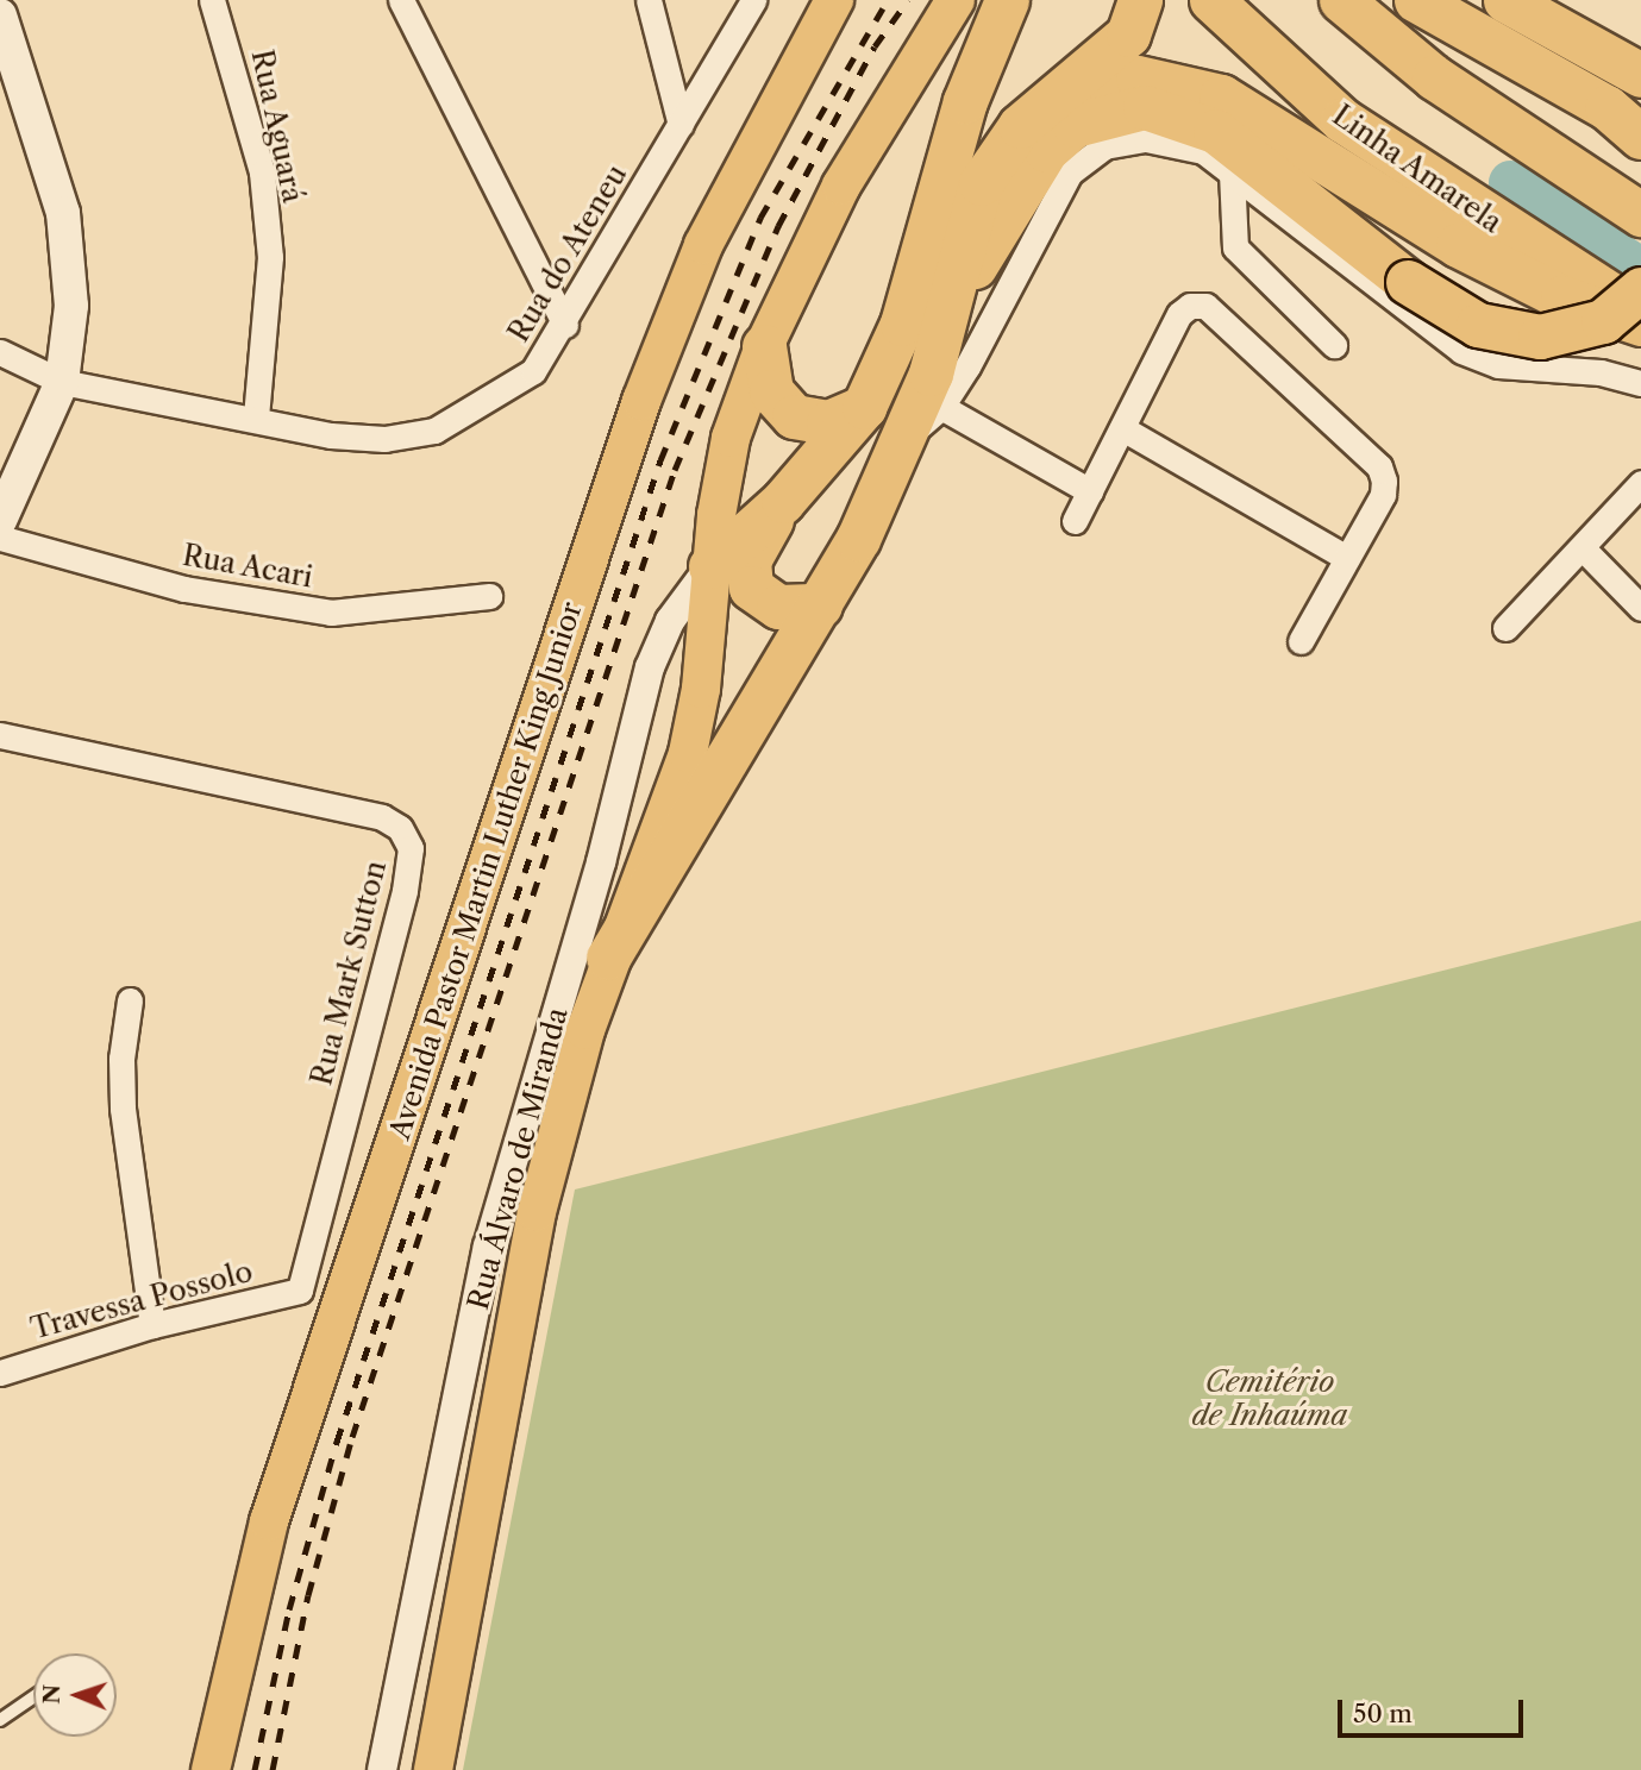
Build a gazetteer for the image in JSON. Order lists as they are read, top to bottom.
{
  "streets": {
    "highway": ["Linha Amarela"],
    "main road": ["Avenida Pastor Martin Luther King Junior"],
    "street": [
      "Rua Aguará",
      "Rua do Ateneu",
      "Rua Acari",
      "Rua Mark Sutton",
      "Rua Álvaro de Miranda",
      "Travessa Possolo"
    ]
  },
  "crossings": [
    ["Rua Aguará", "Rua do Ateneu"],
    ["Rua Mark Sutton", "Travessa Possolo"]
  ],
  "parks": ["Cemitério de Inhaúma"],
  "scale_bar": "50 m",
  "north": "left"
}
